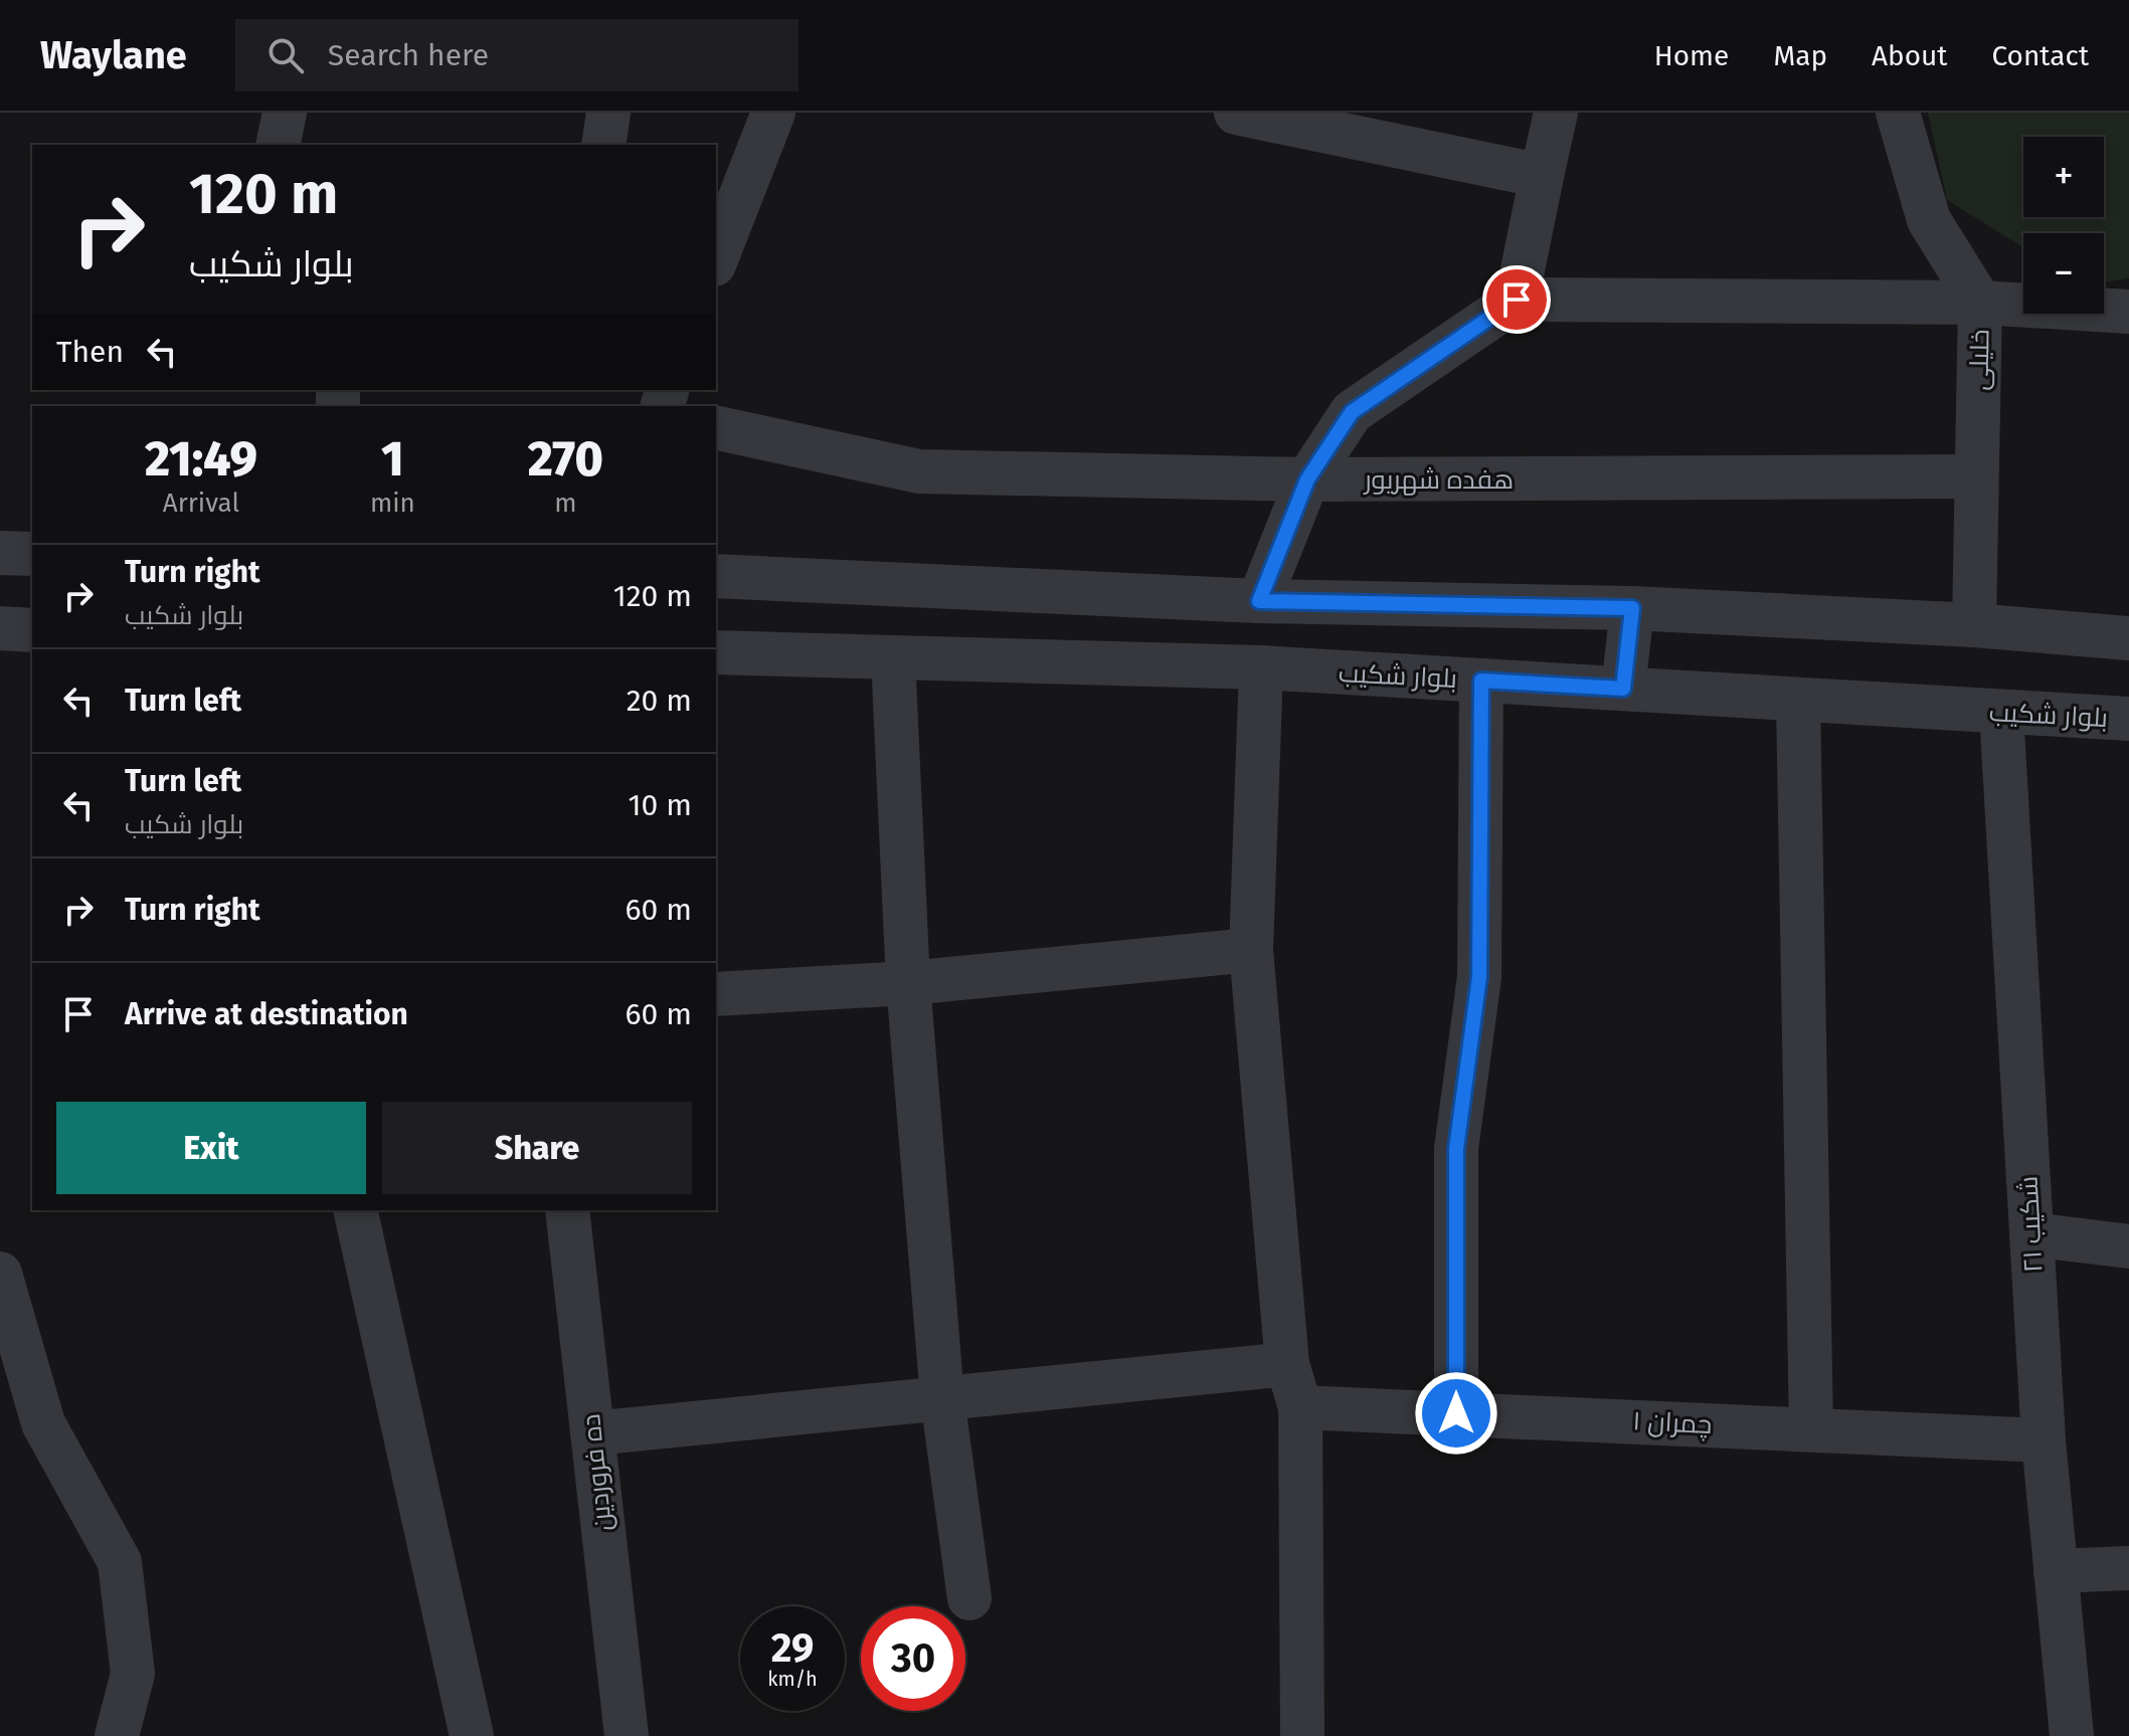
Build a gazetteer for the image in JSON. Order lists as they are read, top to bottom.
{
  "streets": {
    "street": [
      "خلیلی",
      "هفده شهریور",
      "بلوار شکیب",
      "شکیب ۲۱",
      "چمران ۱",
      "ده فروردین"
    ]
  },
  "crossings": [
    ["خلیلی", "هفده شهریور"],
    ["بلوار شکیب", "شکیب ۲۱"],
    ["شکیب ۲۱", "چمران ۱"]
  ],
  "page": {
    "header": "Waylane",
    "search": "Search here",
    "nav": [
      "Home",
      "Map",
      "About",
      "Contact"
    ],
    "map_buttons": ["+", "−"],
    "turn": ["120 m", "بلوار شکیب"],
    "then": "Then",
    "eta": [
      "21:49",
      "Arrival",
      "1",
      "min",
      "270",
      "m"
    ],
    "list": [
      {
        "name": "Turn right",
        "note": "بلوار شکیب",
        "value": "120 m"
      },
      {
        "name": "Turn left",
        "value": "20 m"
      },
      {
        "name": "Turn left",
        "note": "بلوار شکیب",
        "value": "10 m"
      },
      {
        "name": "Turn right",
        "value": "60 m"
      },
      {
        "name": "Arrive at destination",
        "value": "60 m"
      }
    ],
    "buttons": ["Exit", "Share"],
    "speed": "29 km/h",
    "limit": "30"
  }
}
